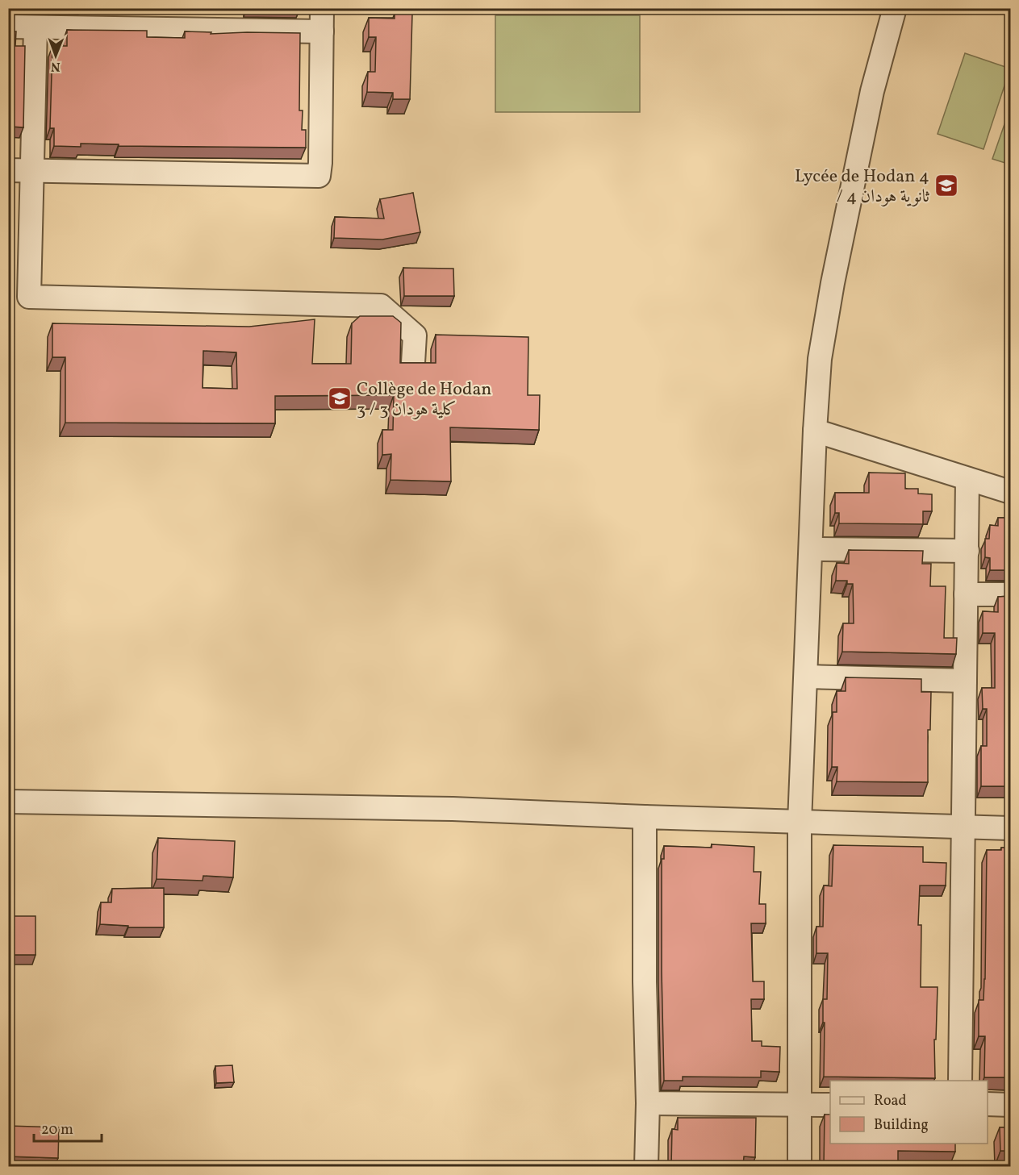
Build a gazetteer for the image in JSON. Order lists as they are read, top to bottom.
{
  "places": {
    "school or university": ["Lycée de Hodan 4 / ثانوية هودان 4", "Collège de Hodan 3 / كلية هودان 3"]
  },
  "legend": ["Road", "Building"],
  "scale_bar": "20 m",
  "north": "bottom"
}
